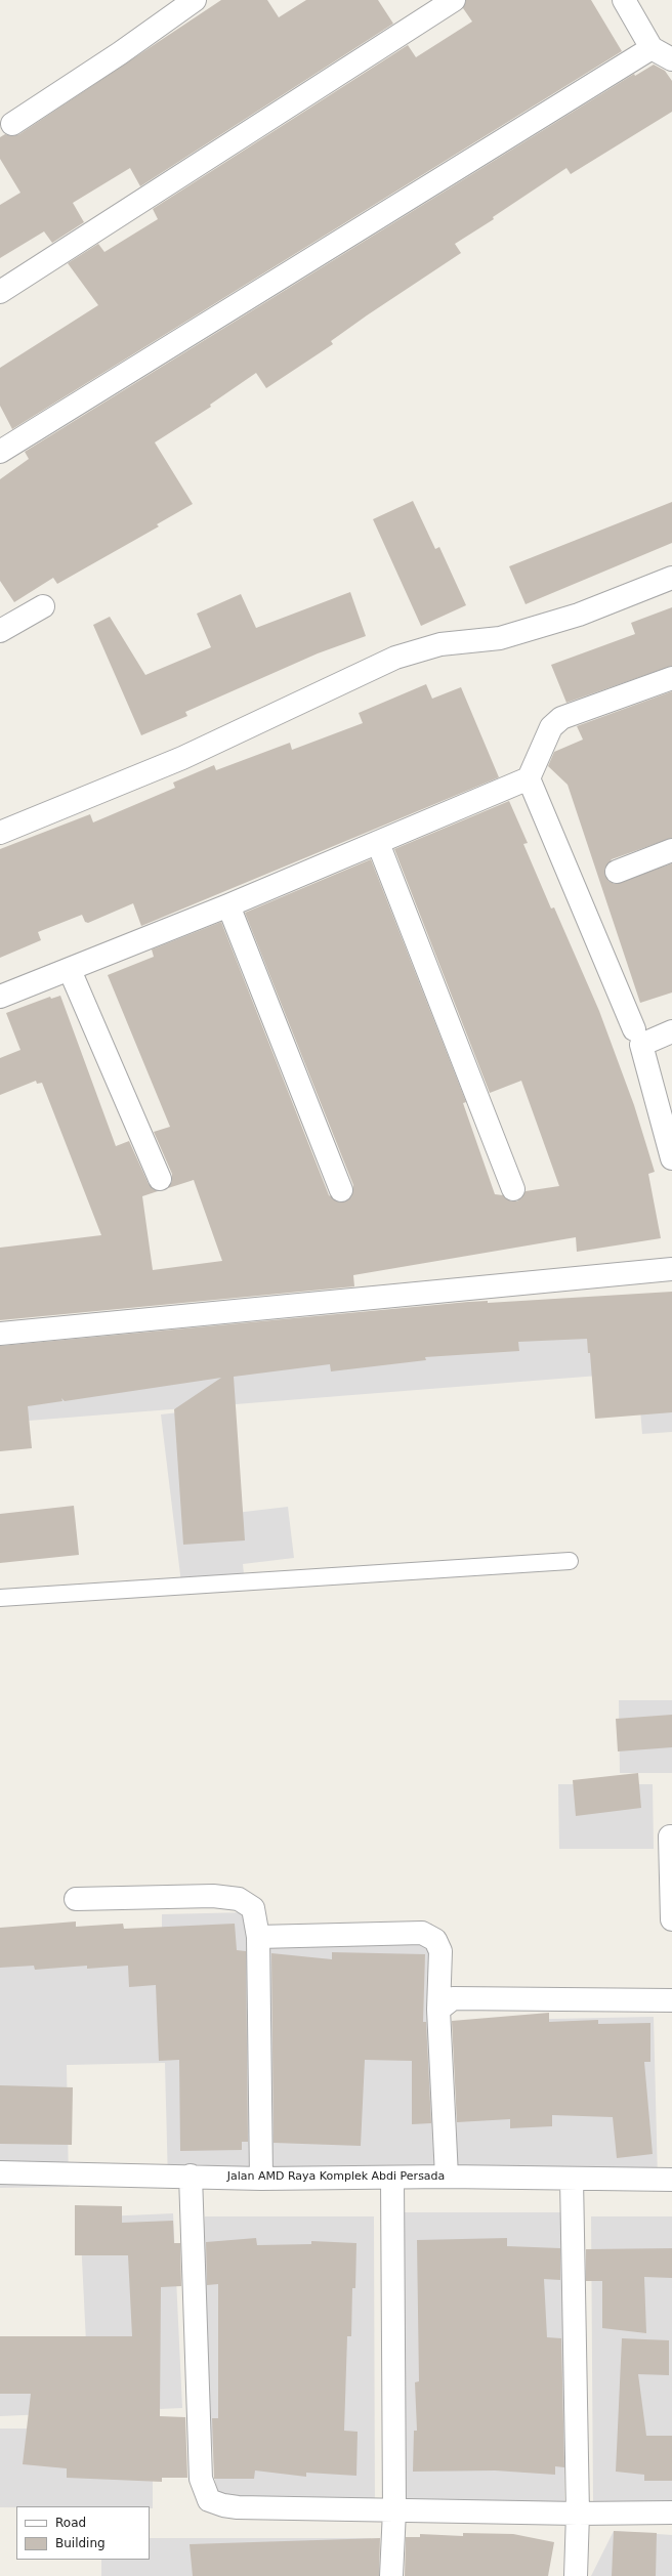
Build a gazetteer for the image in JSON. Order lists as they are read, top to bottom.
{
  "streets": {
    "street": ["Jalan AMD Raya Komplek Abdi Persada"]
  },
  "legend": ["Road", "Building"]
}
